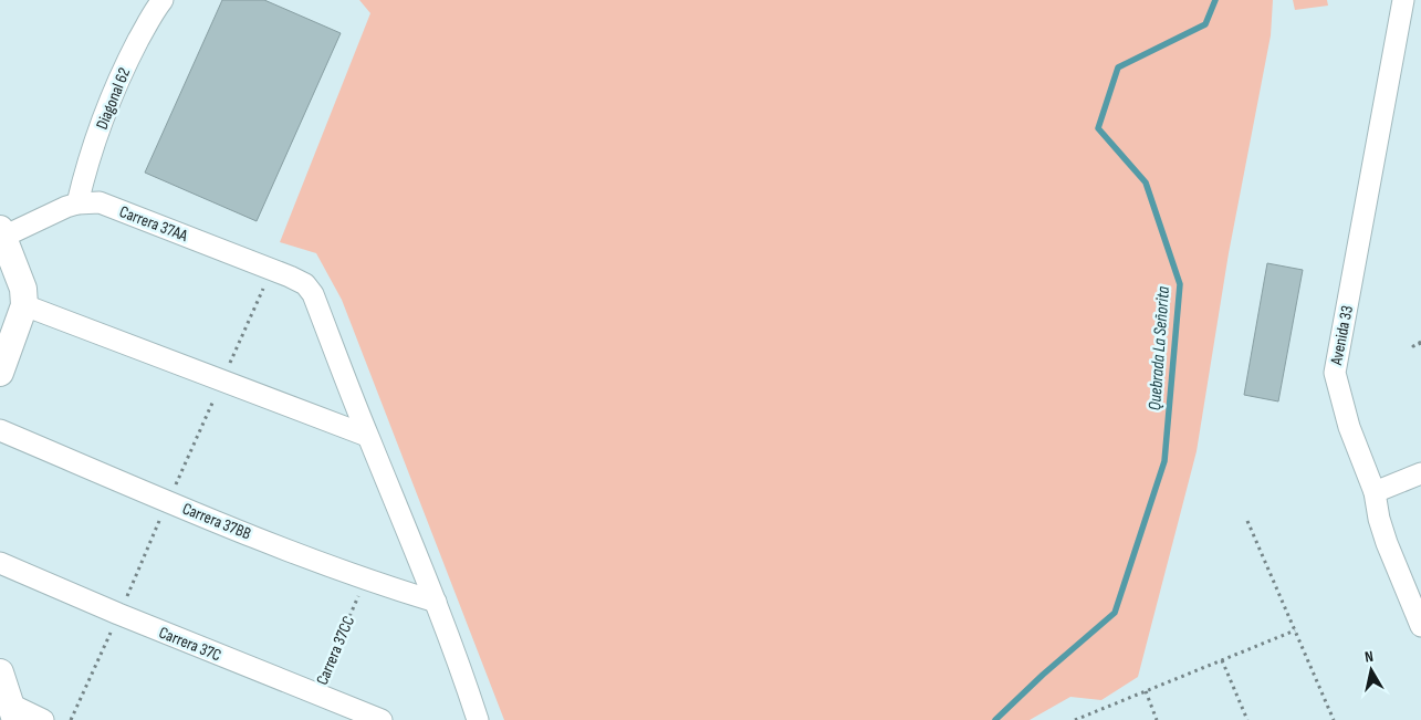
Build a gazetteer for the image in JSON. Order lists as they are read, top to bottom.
{
  "streets": {
    "street": [
      "Diagonal 62",
      "Carrera 37AA",
      "Avenida 33",
      "Carrera 37BB",
      "Carrera 37C"
    ],
    "path": ["Carrera 37CC"]
  },
  "crossings": [
    ["Diagonal 62", "Carrera 37AA"],
    ["Carrera 37BB", "Carrera 37CC"],
    ["Carrera 37C", "Carrera 37CC"]
  ],
  "water": ["Quebrada La Señorita"],
  "north": "top"
}
